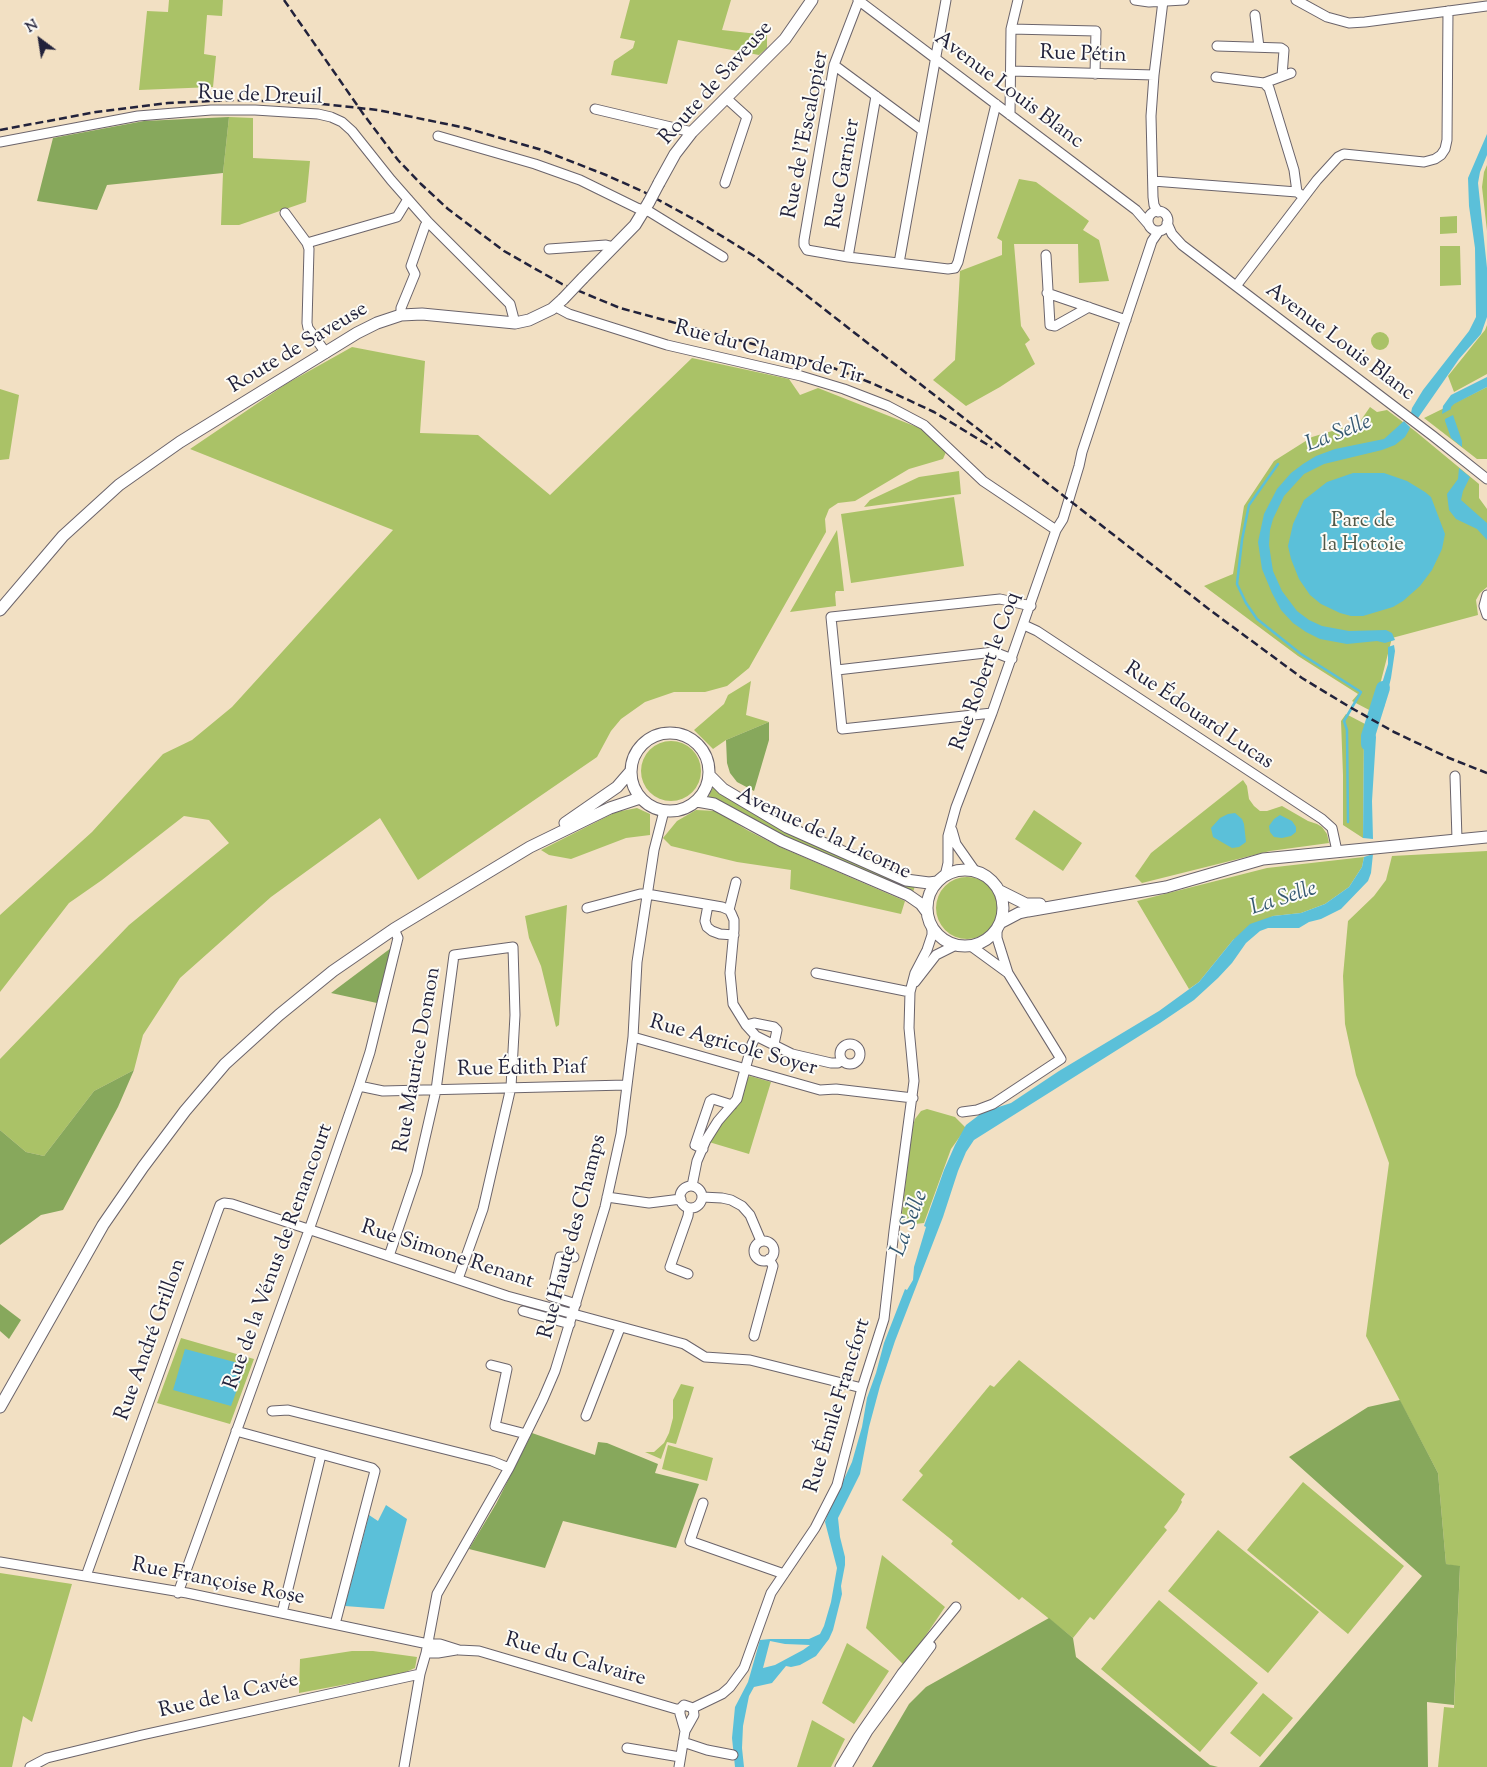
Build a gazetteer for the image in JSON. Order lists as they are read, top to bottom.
{
  "streets": {
    "main road": ["Route de Saveuse", "Avenue de la Licorne"],
    "street": [
      "Rue Pétin",
      "Avenue Louis Blanc",
      "Rue de Dreuil",
      "Rue de l'Escalopier",
      "Rue Garnier",
      "Rue du Champ de Tir",
      "Rue Robert le Coq",
      "Rue Édouard Lucas",
      "Rue Agricole Soyer",
      "Rue Maurice Domon",
      "Rue Édith Piaf",
      "Rue Haute des Champs",
      "Rue Simone Renant",
      "Rue de la Vénus de Renancourt",
      "Rue André Grillon",
      "Rue Émile Francfort",
      "Rue Françoise Rose",
      "Rue du Calvaire",
      "Rue de la Cavée"
    ]
  },
  "crossings": [
    ["Route de Saveuse", "Rue de Dreuil"],
    ["Route de Saveuse", "Rue du Champ de Tir"],
    ["Avenue Louis Blanc", "Rue de l'Escalopier"],
    ["Rue de l'Escalopier", "Rue Garnier"],
    ["Rue du Champ de Tir", "Rue Robert le Coq"],
    ["Rue Robert le Coq", "Rue Édouard Lucas"],
    ["Rue Robert le Coq", "Avenue de la Licorne"],
    ["Avenue de la Licorne", "Rue Haute des Champs"],
    ["Rue Agricole Soyer", "Rue Haute des Champs"],
    ["Rue Agricole Soyer", "Rue Émile Francfort"],
    ["Rue Maurice Domon", "Rue Édith Piaf"],
    ["Rue Maurice Domon", "Rue Simone Renant"],
    ["Rue Édith Piaf", "Rue Haute des Champs"],
    ["Rue Édith Piaf", "Rue de la Vénus de Renancourt"],
    ["Rue Haute des Champs", "Rue Simone Renant"],
    ["Rue Haute des Champs", "Rue Françoise Rose"],
    ["Rue Haute des Champs", "Rue du Calvaire"],
    ["Rue Haute des Champs", "Rue de la Cavée"],
    ["Rue Simone Renant", "Rue de la Vénus de Renancourt"],
    ["Rue Simone Renant", "Rue André Grillon"],
    ["Rue de la Vénus de Renancourt", "Rue André Grillon"],
    ["Rue de la Vénus de Renancourt", "Rue Françoise Rose"],
    ["Rue André Grillon", "Rue Françoise Rose"],
    ["Rue Émile Francfort", "Rue du Calvaire"],
    ["Rue Françoise Rose", "Rue du Calvaire"]
  ],
  "water": ["La Selle"],
  "parks": ["Parc de la Hotoie"],
  "north": "top left"
}
